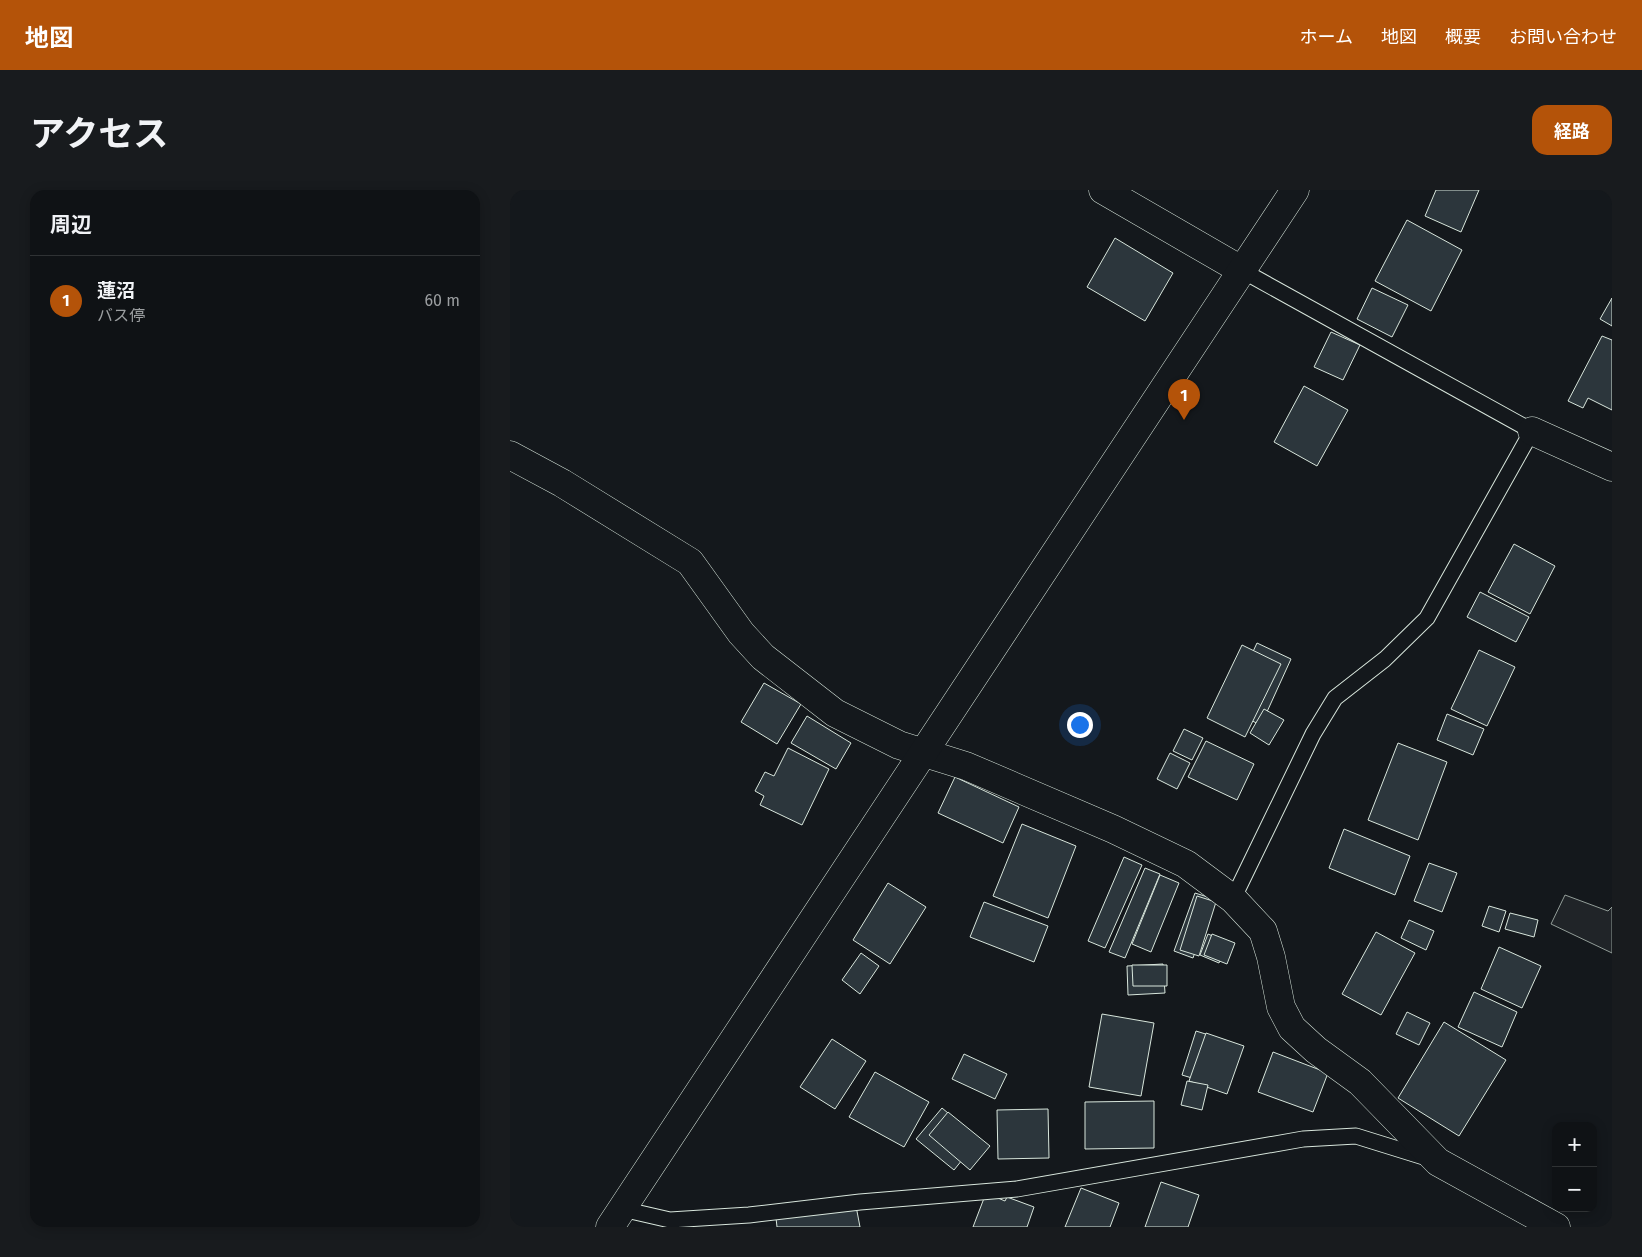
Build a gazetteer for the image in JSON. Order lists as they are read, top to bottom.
{
  "page": {
    "header": "地図",
    "nav": [
      "ホーム",
      "地図",
      "概要",
      "お問い合わせ"
    ],
    "title": "アクセス",
    "buttons": "経路",
    "heading": "周辺",
    "list": [
      {
        "mark": "1",
        "name": "蓮沼",
        "note": "バス停",
        "value": "60 m"
      }
    ],
    "pins": "1",
    "map_buttons": ["+", "−"]
  }
}
